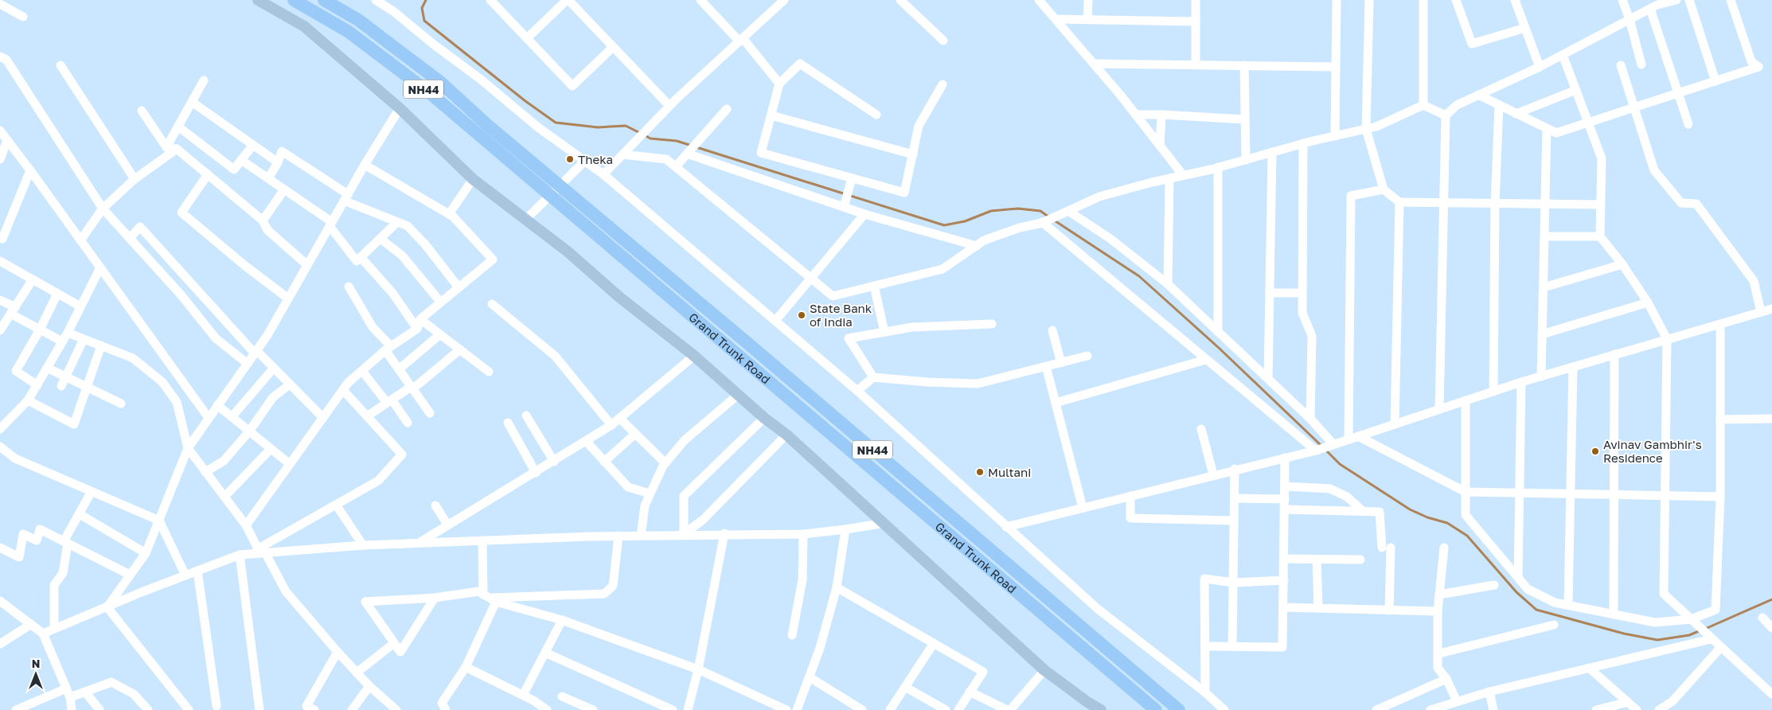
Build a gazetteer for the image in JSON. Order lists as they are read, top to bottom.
{
  "streets": {
    "highway": ["NH44", "Grand Trunk Road"]
  },
  "places": [
    "Theka",
    "State Bank of India",
    "Avinav Gambhir's Residence",
    "Multani"
  ],
  "north": "top"
}
